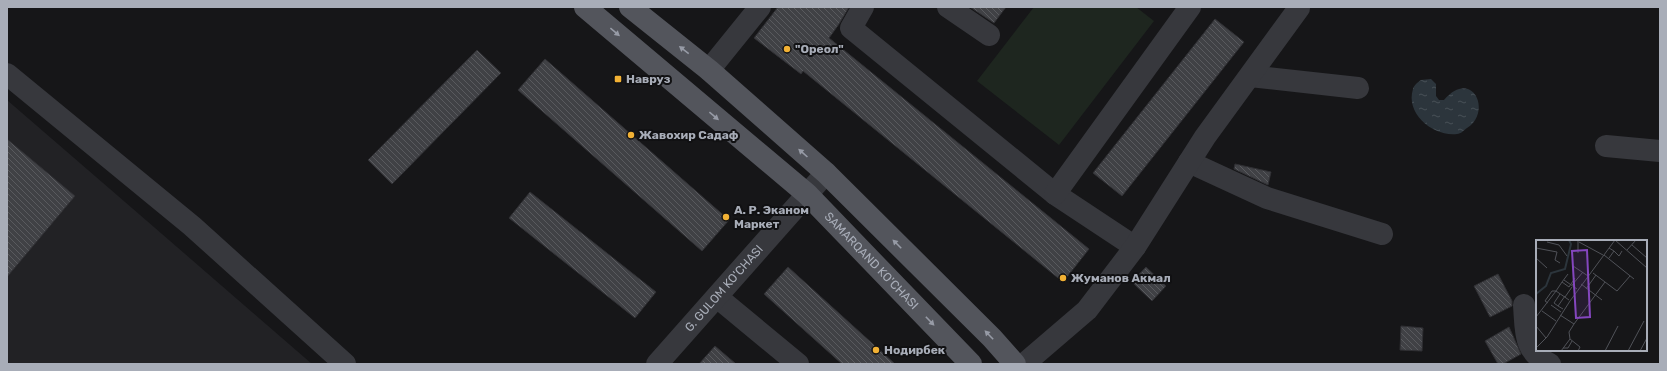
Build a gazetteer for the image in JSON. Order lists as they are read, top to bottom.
{
  "streets": {
    "main road": ["SAMARQAND KO'CHASI"],
    "street": ["G. GULOM KO'CHASI"]
  },
  "crossings": [
    ["SAMARQAND KO'CHASI", "G. GULOM KO'CHASI"]
  ],
  "places": {
    "other": [
      "\"Ореол\"",
      "Жавохир Садаф",
      "А. Р. Эканом Маркет",
      "Жуманов Акмал",
      "Нодирбек"
    ],
    "transit": ["Навруз"]
  }
}
